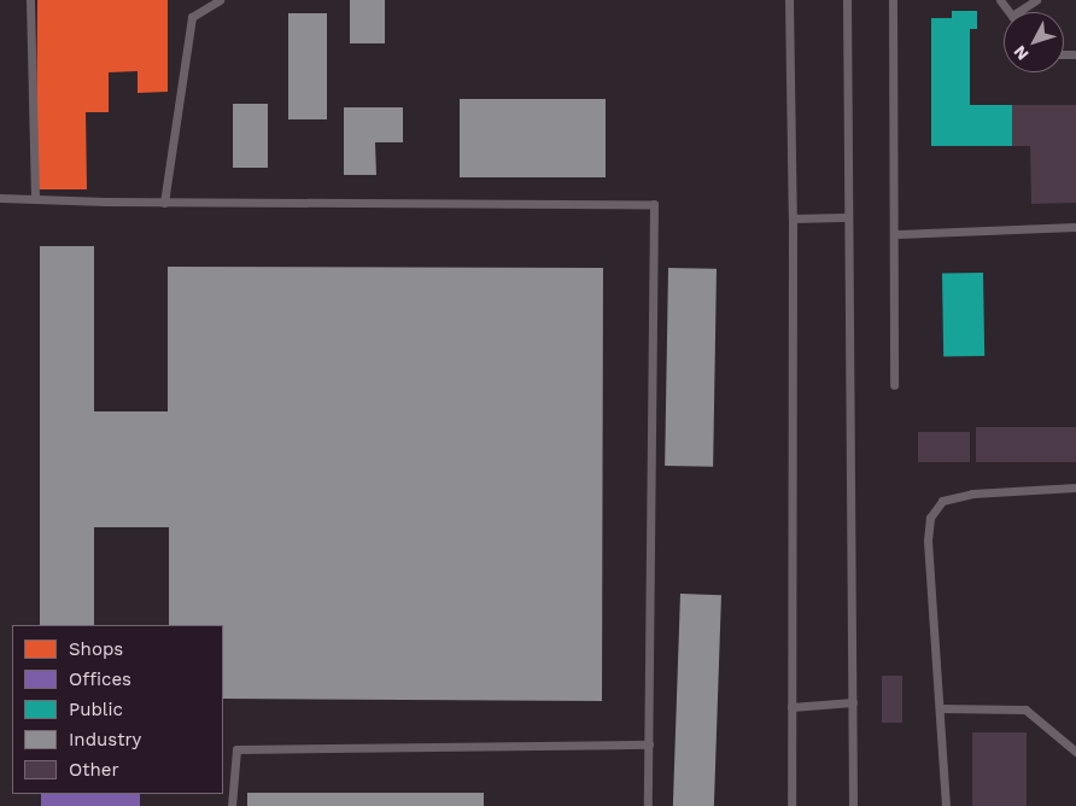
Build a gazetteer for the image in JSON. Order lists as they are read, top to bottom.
{
  "legend": [
    "Shops",
    "Offices",
    "Public",
    "Industry",
    "Other"
  ],
  "north": "bottom left"
}
